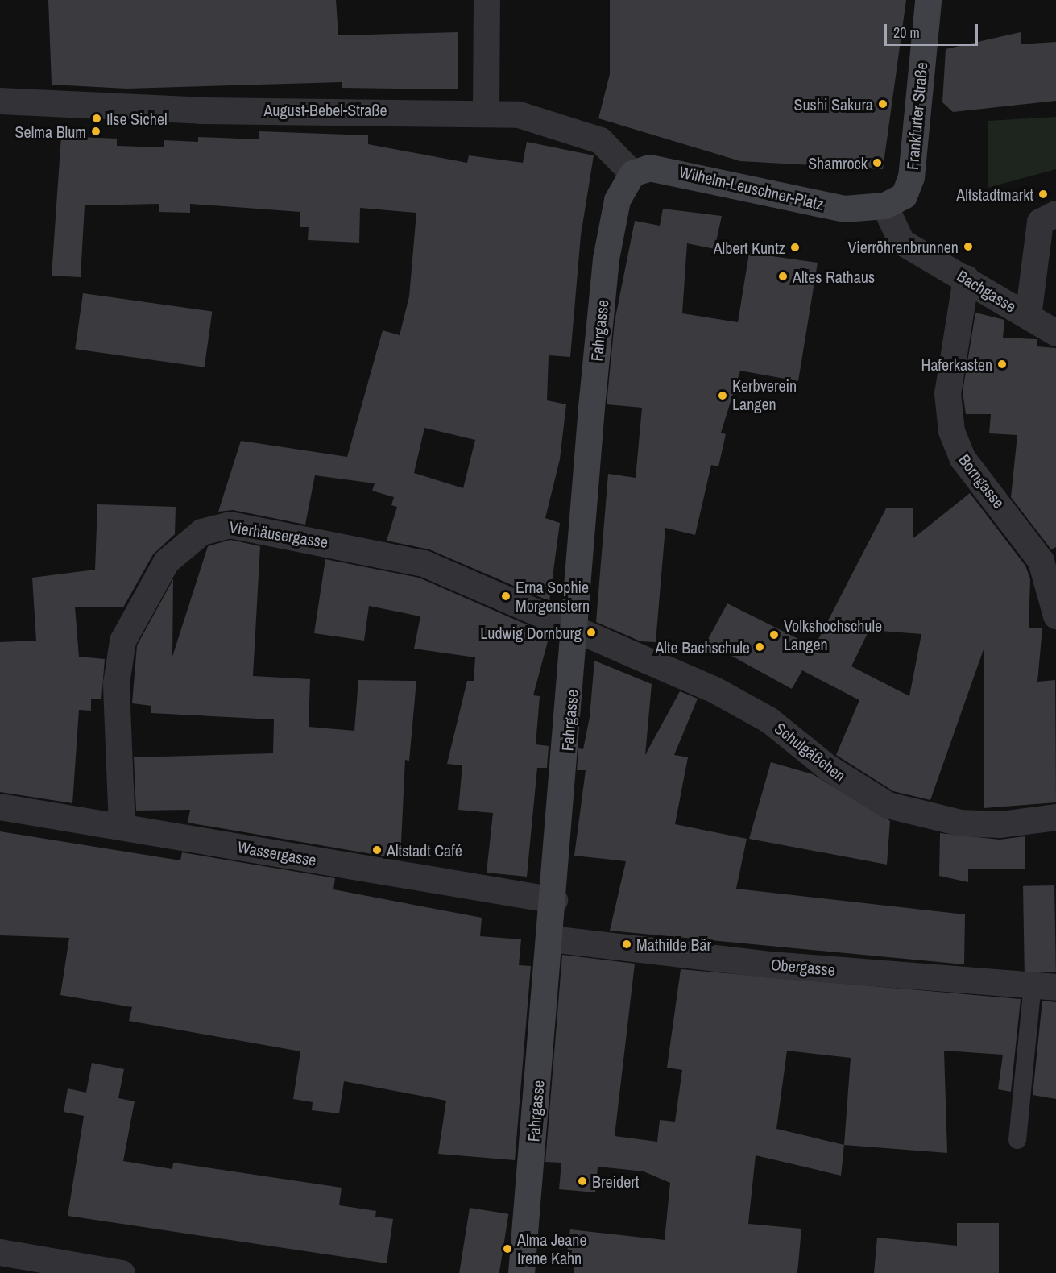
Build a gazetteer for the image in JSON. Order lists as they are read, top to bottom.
{
  "streets": {
    "main road": ["Frankfurter Straße", "Wilhelm-Leuschner-Platz", "Fahrgasse"],
    "street": [
      "August-Bebel-Straße",
      "Bachgasse",
      "Borngasse",
      "Vierhäusergasse",
      "Schulgäßchen",
      "Wassergasse",
      "Obergasse"
    ]
  },
  "crossings": [
    ["August-Bebel-Straße", "Wilhelm-Leuschner-Platz"],
    ["August-Bebel-Straße", "Fahrgasse"],
    ["Frankfurter Straße", "Wilhelm-Leuschner-Platz"],
    ["Frankfurter Straße", "Bachgasse"],
    ["Wilhelm-Leuschner-Platz", "Bachgasse"],
    ["Wilhelm-Leuschner-Platz", "Fahrgasse"],
    ["Bachgasse", "Borngasse"],
    ["Fahrgasse", "Vierhäusergasse"],
    ["Fahrgasse", "Schulgäßchen"],
    ["Fahrgasse", "Wassergasse"],
    ["Fahrgasse", "Obergasse"],
    ["Vierhäusergasse", "Schulgäßchen"],
    ["Vierhäusergasse", "Wassergasse"]
  ],
  "places": [
    "Sushi Sakura",
    "Ilse Sichel",
    "Selma Blum",
    "Shamrock",
    "Altstadtmarkt",
    "Vierröhrenbrunnen",
    "Albert Kuntz",
    "Altes Rathaus",
    "Haferkasten",
    "Kerbverein Langen",
    "Erna Sophie Morgenstern",
    "Ludwig Dornburg",
    "Volkshochschule Langen",
    "Alte Bachschule",
    "Altstadt Café",
    "Mathilde Bär",
    "Breidert",
    "Alma Jeane Irene Kahn"
  ],
  "scale_bar": "20 m"
}
